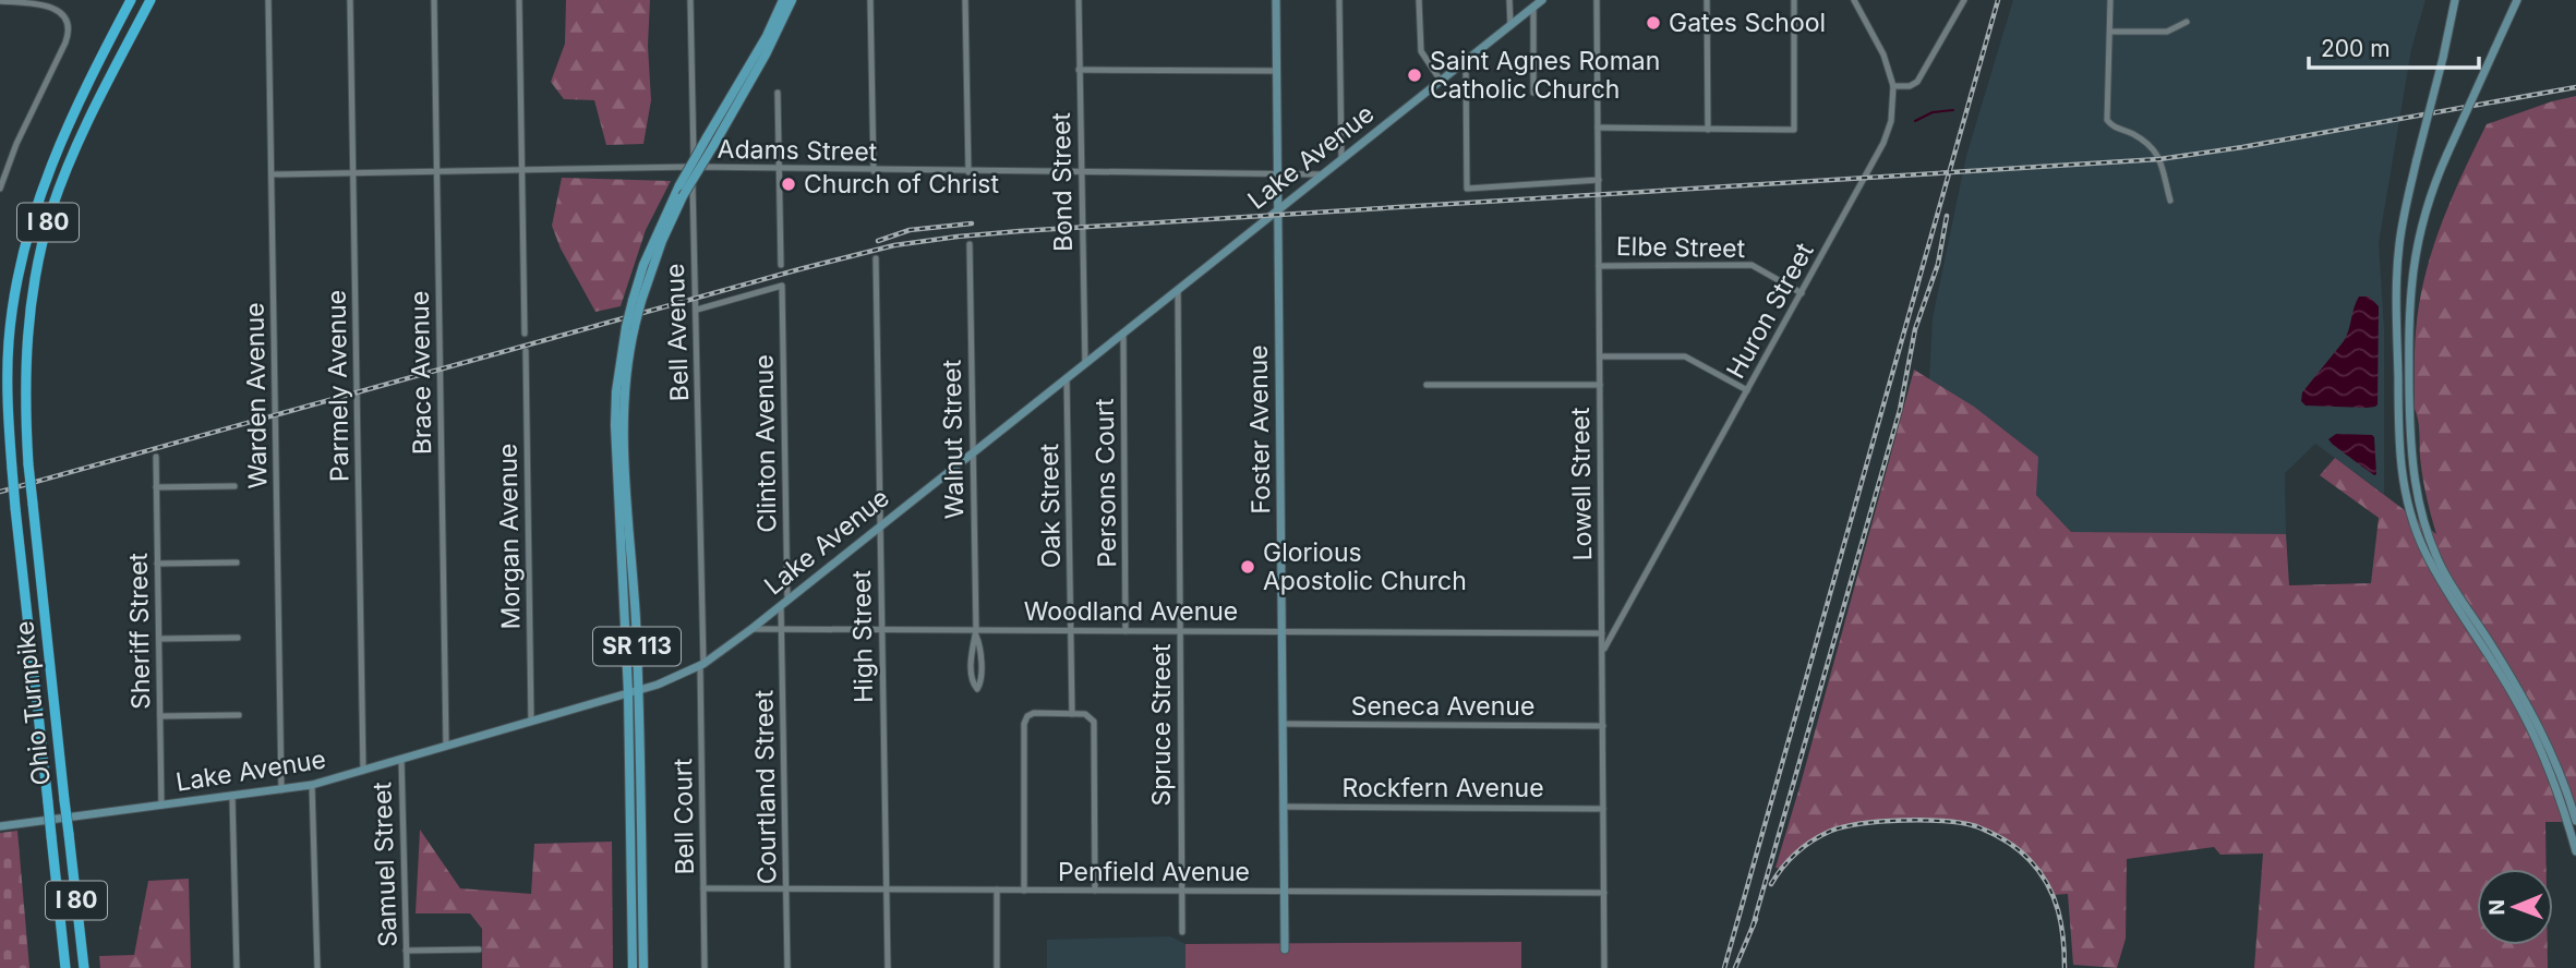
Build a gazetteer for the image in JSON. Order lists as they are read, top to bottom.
{
  "streets": {
    "highway": ["I 80", "Ohio Turnpike"],
    "main road": ["SR 113"],
    "street": [
      "Adams Street",
      "Lake Avenue",
      "Bond Street",
      "Elbe Street",
      "Huron Street",
      "Bell Avenue",
      "Brace Avenue",
      "Parmely Avenue",
      "Warden Avenue",
      "Foster Avenue",
      "Walnut Street",
      "Clinton Avenue",
      "Persons Court",
      "Lowell Street",
      "Oak Street",
      "Morgan Avenue",
      "Woodland Avenue",
      "Sheriff Street",
      "High Street",
      "Seneca Avenue",
      "Spruce Street",
      "Courtland Street",
      "Rockfern Avenue",
      "Bell Court",
      "Samuel Street",
      "Penfield Avenue"
    ]
  },
  "crossings": [
    ["Adams Street", "Lake Avenue"],
    ["Adams Street", "Bond Street"],
    ["Adams Street", "Bell Avenue"],
    ["Adams Street", "Brace Avenue"],
    ["Adams Street", "Parmely Avenue"],
    ["Adams Street", "Warden Avenue"],
    ["Adams Street", "Foster Avenue"],
    ["Lake Avenue", "Bond Street"],
    ["Lake Avenue", "Bell Avenue"],
    ["Lake Avenue", "Brace Avenue"],
    ["Lake Avenue", "Parmely Avenue"],
    ["Lake Avenue", "Warden Avenue"],
    ["Lake Avenue", "Foster Avenue"],
    ["Lake Avenue", "Walnut Street"],
    ["Lake Avenue", "Clinton Avenue"],
    ["Lake Avenue", "Persons Court"],
    ["Lake Avenue", "Oak Street"],
    ["Lake Avenue", "Morgan Avenue"],
    ["Lake Avenue", "Woodland Avenue"],
    ["Lake Avenue", "Sheriff Street"],
    ["Lake Avenue", "High Street"],
    ["Lake Avenue", "SR 113"],
    ["Lake Avenue", "Spruce Street"],
    ["Lake Avenue", "Courtland Street"],
    ["Lake Avenue", "Bell Court"],
    ["Lake Avenue", "Samuel Street"],
    ["Elbe Street", "Huron Street"],
    ["Elbe Street", "Lowell Street"],
    ["Huron Street", "Lowell Street"],
    ["Bell Avenue", "Clinton Avenue"],
    ["Bell Avenue", "Bell Court"],
    ["Foster Avenue", "Woodland Avenue"],
    ["Foster Avenue", "Seneca Avenue"],
    ["Foster Avenue", "Rockfern Avenue"],
    ["Foster Avenue", "Penfield Avenue"],
    ["Walnut Street", "Woodland Avenue"],
    ["Clinton Avenue", "Courtland Street"],
    ["Persons Court", "Woodland Avenue"],
    ["Lowell Street", "Woodland Avenue"],
    ["Lowell Street", "Seneca Avenue"],
    ["Lowell Street", "Rockfern Avenue"],
    ["Lowell Street", "Penfield Avenue"],
    ["Oak Street", "Woodland Avenue"],
    ["Woodland Avenue", "High Street"],
    ["Woodland Avenue", "Spruce Street"],
    ["Woodland Avenue", "Courtland Street"],
    ["High Street", "Penfield Avenue"],
    ["Spruce Street", "Penfield Avenue"],
    ["Courtland Street", "Penfield Avenue"],
    ["Bell Court", "Penfield Avenue"]
  ],
  "places": [
    "Gates School",
    "Saint Agnes Roman Catholic Church",
    "Church of Christ",
    "Glorious Apostolic Church"
  ],
  "scale_bar": "200 m",
  "north": "left"
}
